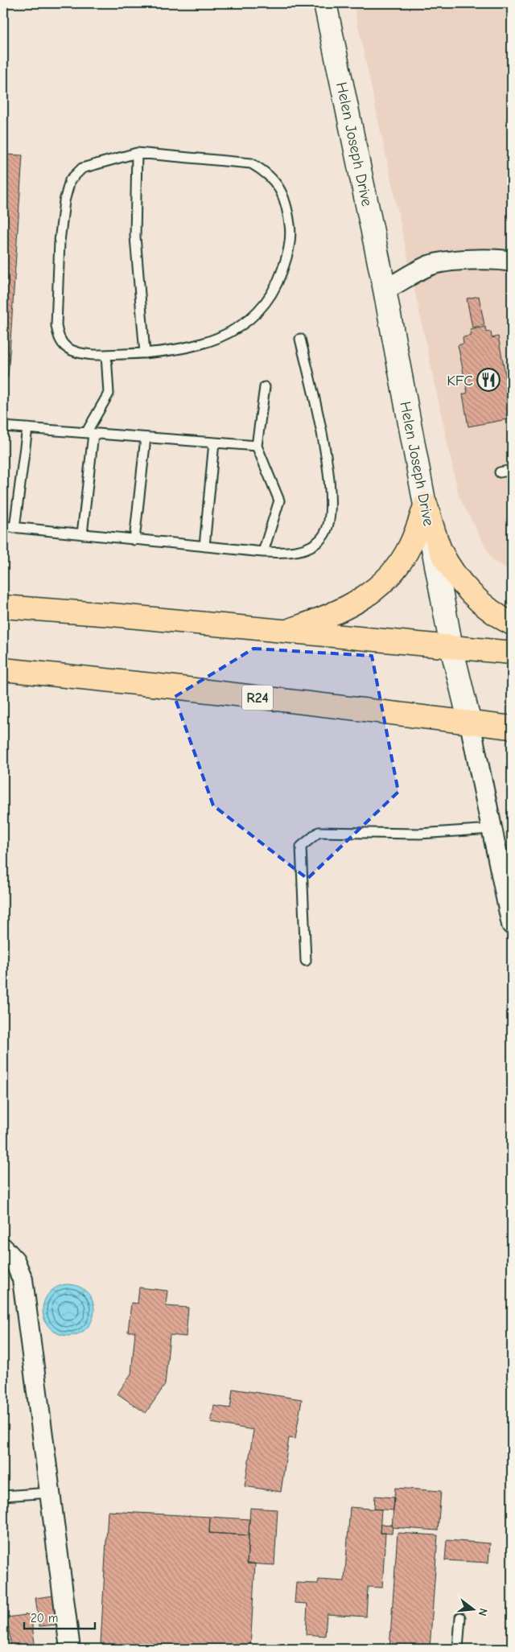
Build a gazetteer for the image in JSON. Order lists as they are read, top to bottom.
{
  "streets": {
    "main road": ["R24"],
    "street": ["Helen Joseph Drive"]
  },
  "crossings": [
    ["Helen Joseph Drive", "R24"]
  ],
  "places": {
    "restaurant": ["KFC"]
  },
  "scale_bar": "20 m",
  "north": "right"
}
